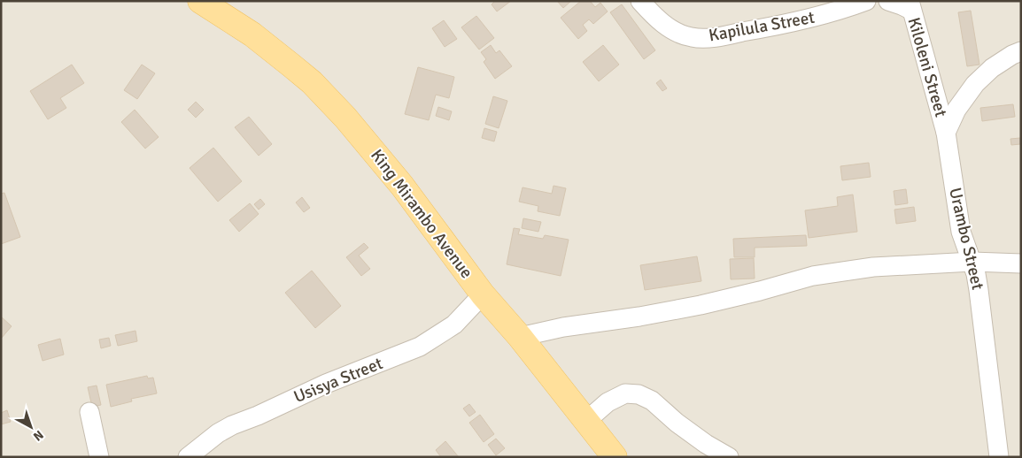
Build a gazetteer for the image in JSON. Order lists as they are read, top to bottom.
{
  "streets": {
    "main road": ["King Mirambo Avenue"],
    "street": [
      "Kapilula Street",
      "Kiloleni Street",
      "Urambo Street",
      "Usisya Street"
    ]
  },
  "crossings": [
    ["Kiloleni Street", "Urambo Street"],
    ["King Mirambo Avenue", "Usisya Street"]
  ],
  "north": "bottom right"
}
